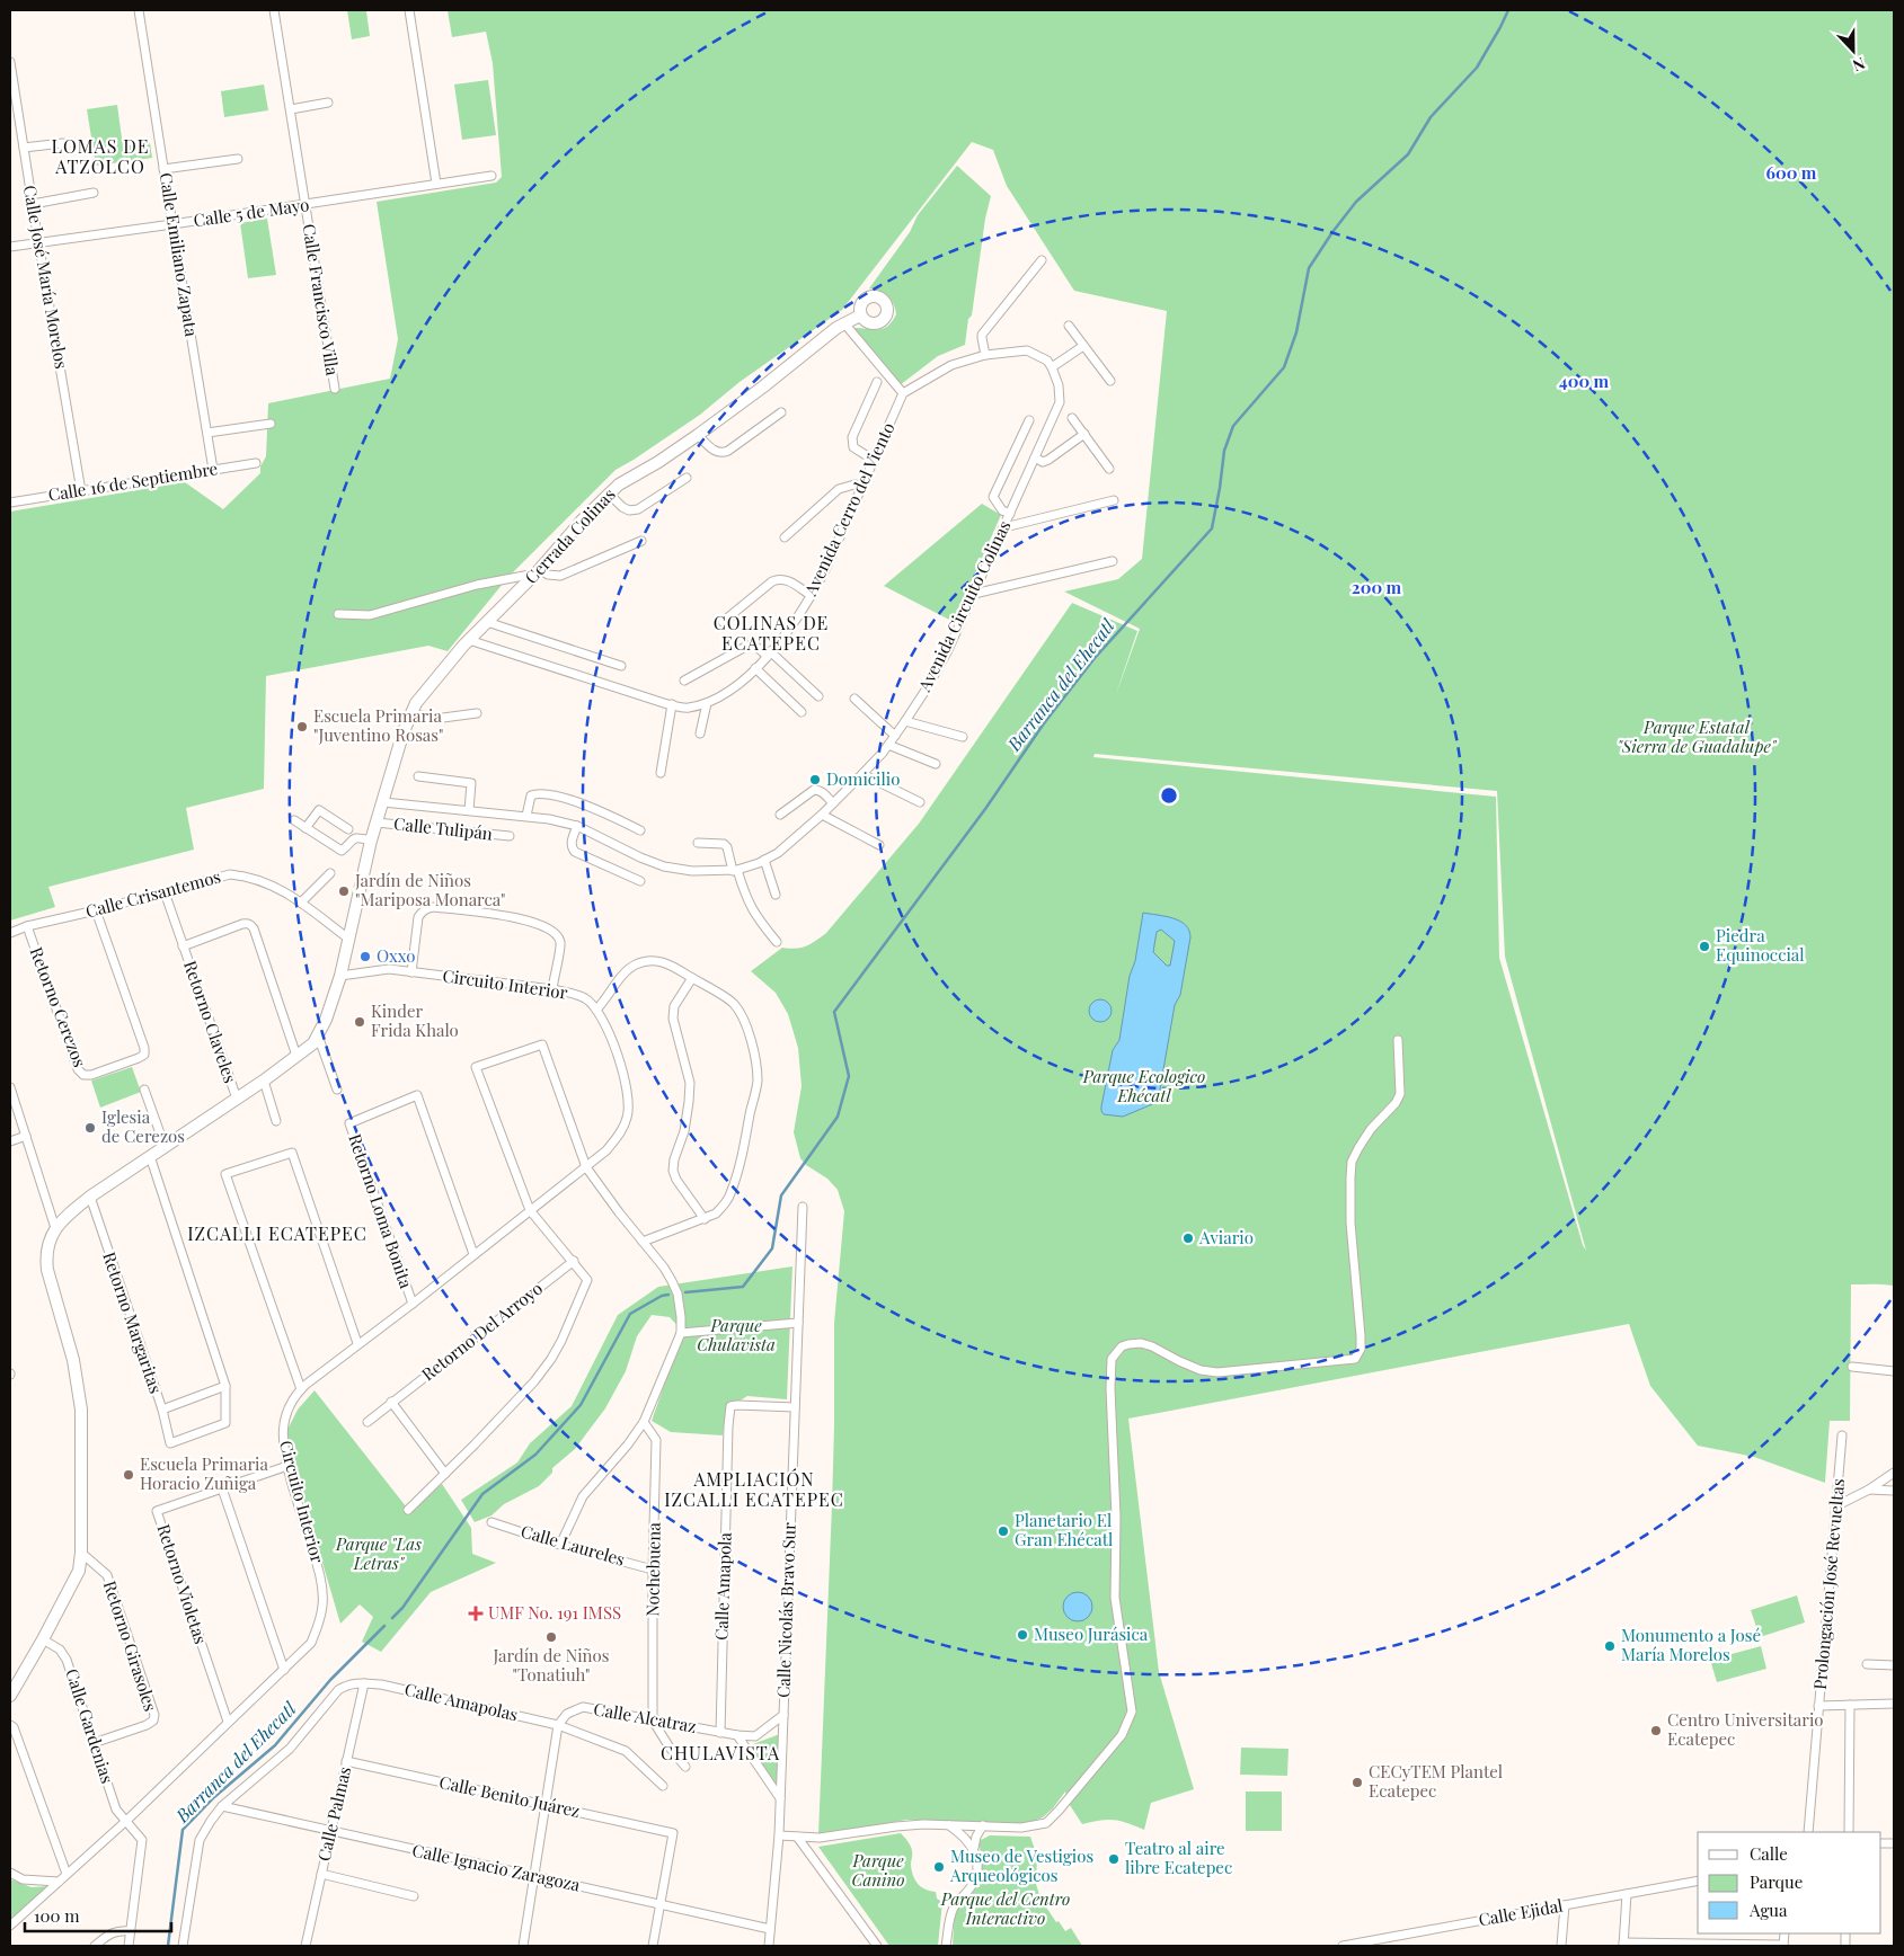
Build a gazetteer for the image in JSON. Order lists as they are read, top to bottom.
{
  "streets": {
    "main road": ["Cerrada Colinas"],
    "street": [
      "Calle 5 de Mayo",
      "Calle Emiliano Zapata",
      "Calle José María Morelos",
      "Calle Francisco Villa",
      "Calle 16 de Septiembre",
      "Avenida Cerro del Viento",
      "Avenida Circuito Colinas",
      "Calle Tulipán",
      "Calle Crisantemos",
      "Circuito Interior",
      "Retorno Cerezos",
      "Retorno Claveles",
      "Retorno Loma Bonita",
      "Retorno Margaritas",
      "Retorno Del Arroyo",
      "Calle Laureles",
      "Nochebuena",
      "Retorno Violetas",
      "Prolongación José Revueltas",
      "Calle Amapola",
      "Calle Nicolás Bravo Sur",
      "Retorno Girasoles",
      "Calle Amapolas",
      "Calle Alcatraz",
      "Calle Gardenias",
      "Calle Benito Juárez",
      "Calle Palmas",
      "Calle Ignacio Zaragoza",
      "Calle Ejidal"
    ]
  },
  "crossings": [
    ["Calle 5 de Mayo", "Calle Emiliano Zapata"],
    ["Calle 5 de Mayo", "Calle José María Morelos"],
    ["Calle 5 de Mayo", "Calle Francisco Villa"],
    ["Calle Emiliano Zapata", "Calle 16 de Septiembre"],
    ["Calle José María Morelos", "Calle 16 de Septiembre"],
    ["Avenida Cerro del Viento", "Cerrada Colinas"],
    ["Cerrada Colinas", "Avenida Circuito Colinas"],
    ["Calle Crisantemos", "Retorno Cerezos"],
    ["Calle Crisantemos", "Retorno Claveles"],
    ["Circuito Interior", "Retorno Loma Bonita"],
    ["Circuito Interior", "Retorno Violetas"],
    ["Circuito Interior", "Calle Gardenias"],
    ["Calle Laureles", "Nochebuena"],
    ["Nochebuena", "Calle Alcatraz"],
    ["Calle Amapola", "Calle Nicolás Bravo Sur"],
    ["Calle Amapola", "Calle Alcatraz"],
    ["Calle Nicolás Bravo Sur", "Calle Alcatraz"],
    ["Calle Nicolás Bravo Sur", "Calle Ignacio Zaragoza"],
    ["Retorno Girasoles", "Calle Gardenias"],
    ["Calle Amapolas", "Calle Alcatraz"],
    ["Calle Amapolas", "Calle Palmas"],
    ["Calle Benito Juárez", "Calle Palmas"],
    ["Calle Benito Juárez", "Calle Ignacio Zaragoza"],
    ["Calle Palmas", "Calle Ignacio Zaragoza"]
  ],
  "districts": [
    "LOMAS DE ATZOLCO",
    "COLINAS DE ECATEPEC",
    "IZCALLI ECATEPEC",
    "AMPLIACIÓN IZCALLI ECATEPEC",
    "CHULAVISTA"
  ],
  "water": ["Barranca del Ehecatl"],
  "parks": [
    "Parque Estatal \"Sierra de Guadalupe\"",
    "Parque Ecologico Ehécatl",
    "Parque Chulavista",
    "Parque \"Las Letras\"",
    "Parque Canino",
    "Parque del Centro Interactivo"
  ],
  "places": {
    "other": [
      "Escuela Primaria \"Juventino Rosas\"",
      "Domicilio",
      "Jardín de Niños \"Mariposa Monarca\"",
      "Piedra Equinoccial",
      "Oxxo",
      "Kinder Frida Khalo",
      "Iglesia de Cerezos",
      "Aviario",
      "Escuela Primaria Horacio Zuñiga",
      "Planetario El Gran Ehécatl",
      "Museo Jurásica",
      "Jardín de Niños \"Tonatiuh\"",
      "Monumento a José María Morelos",
      "Centro Universitario Ecatepec",
      "CECyTEM Plantel Ecatepec",
      "Teatro al aire libre Ecatepec",
      "Museo de Vestigios Arqueológicos"
    ],
    "health": ["UMF No. 191 IMSS"]
  },
  "legend": ["Calle", "Parque", "Agua"],
  "scale_bar": "100 m",
  "north": "bottom",
  "rings": ["600 m", "400 m", "200 m"]
}
